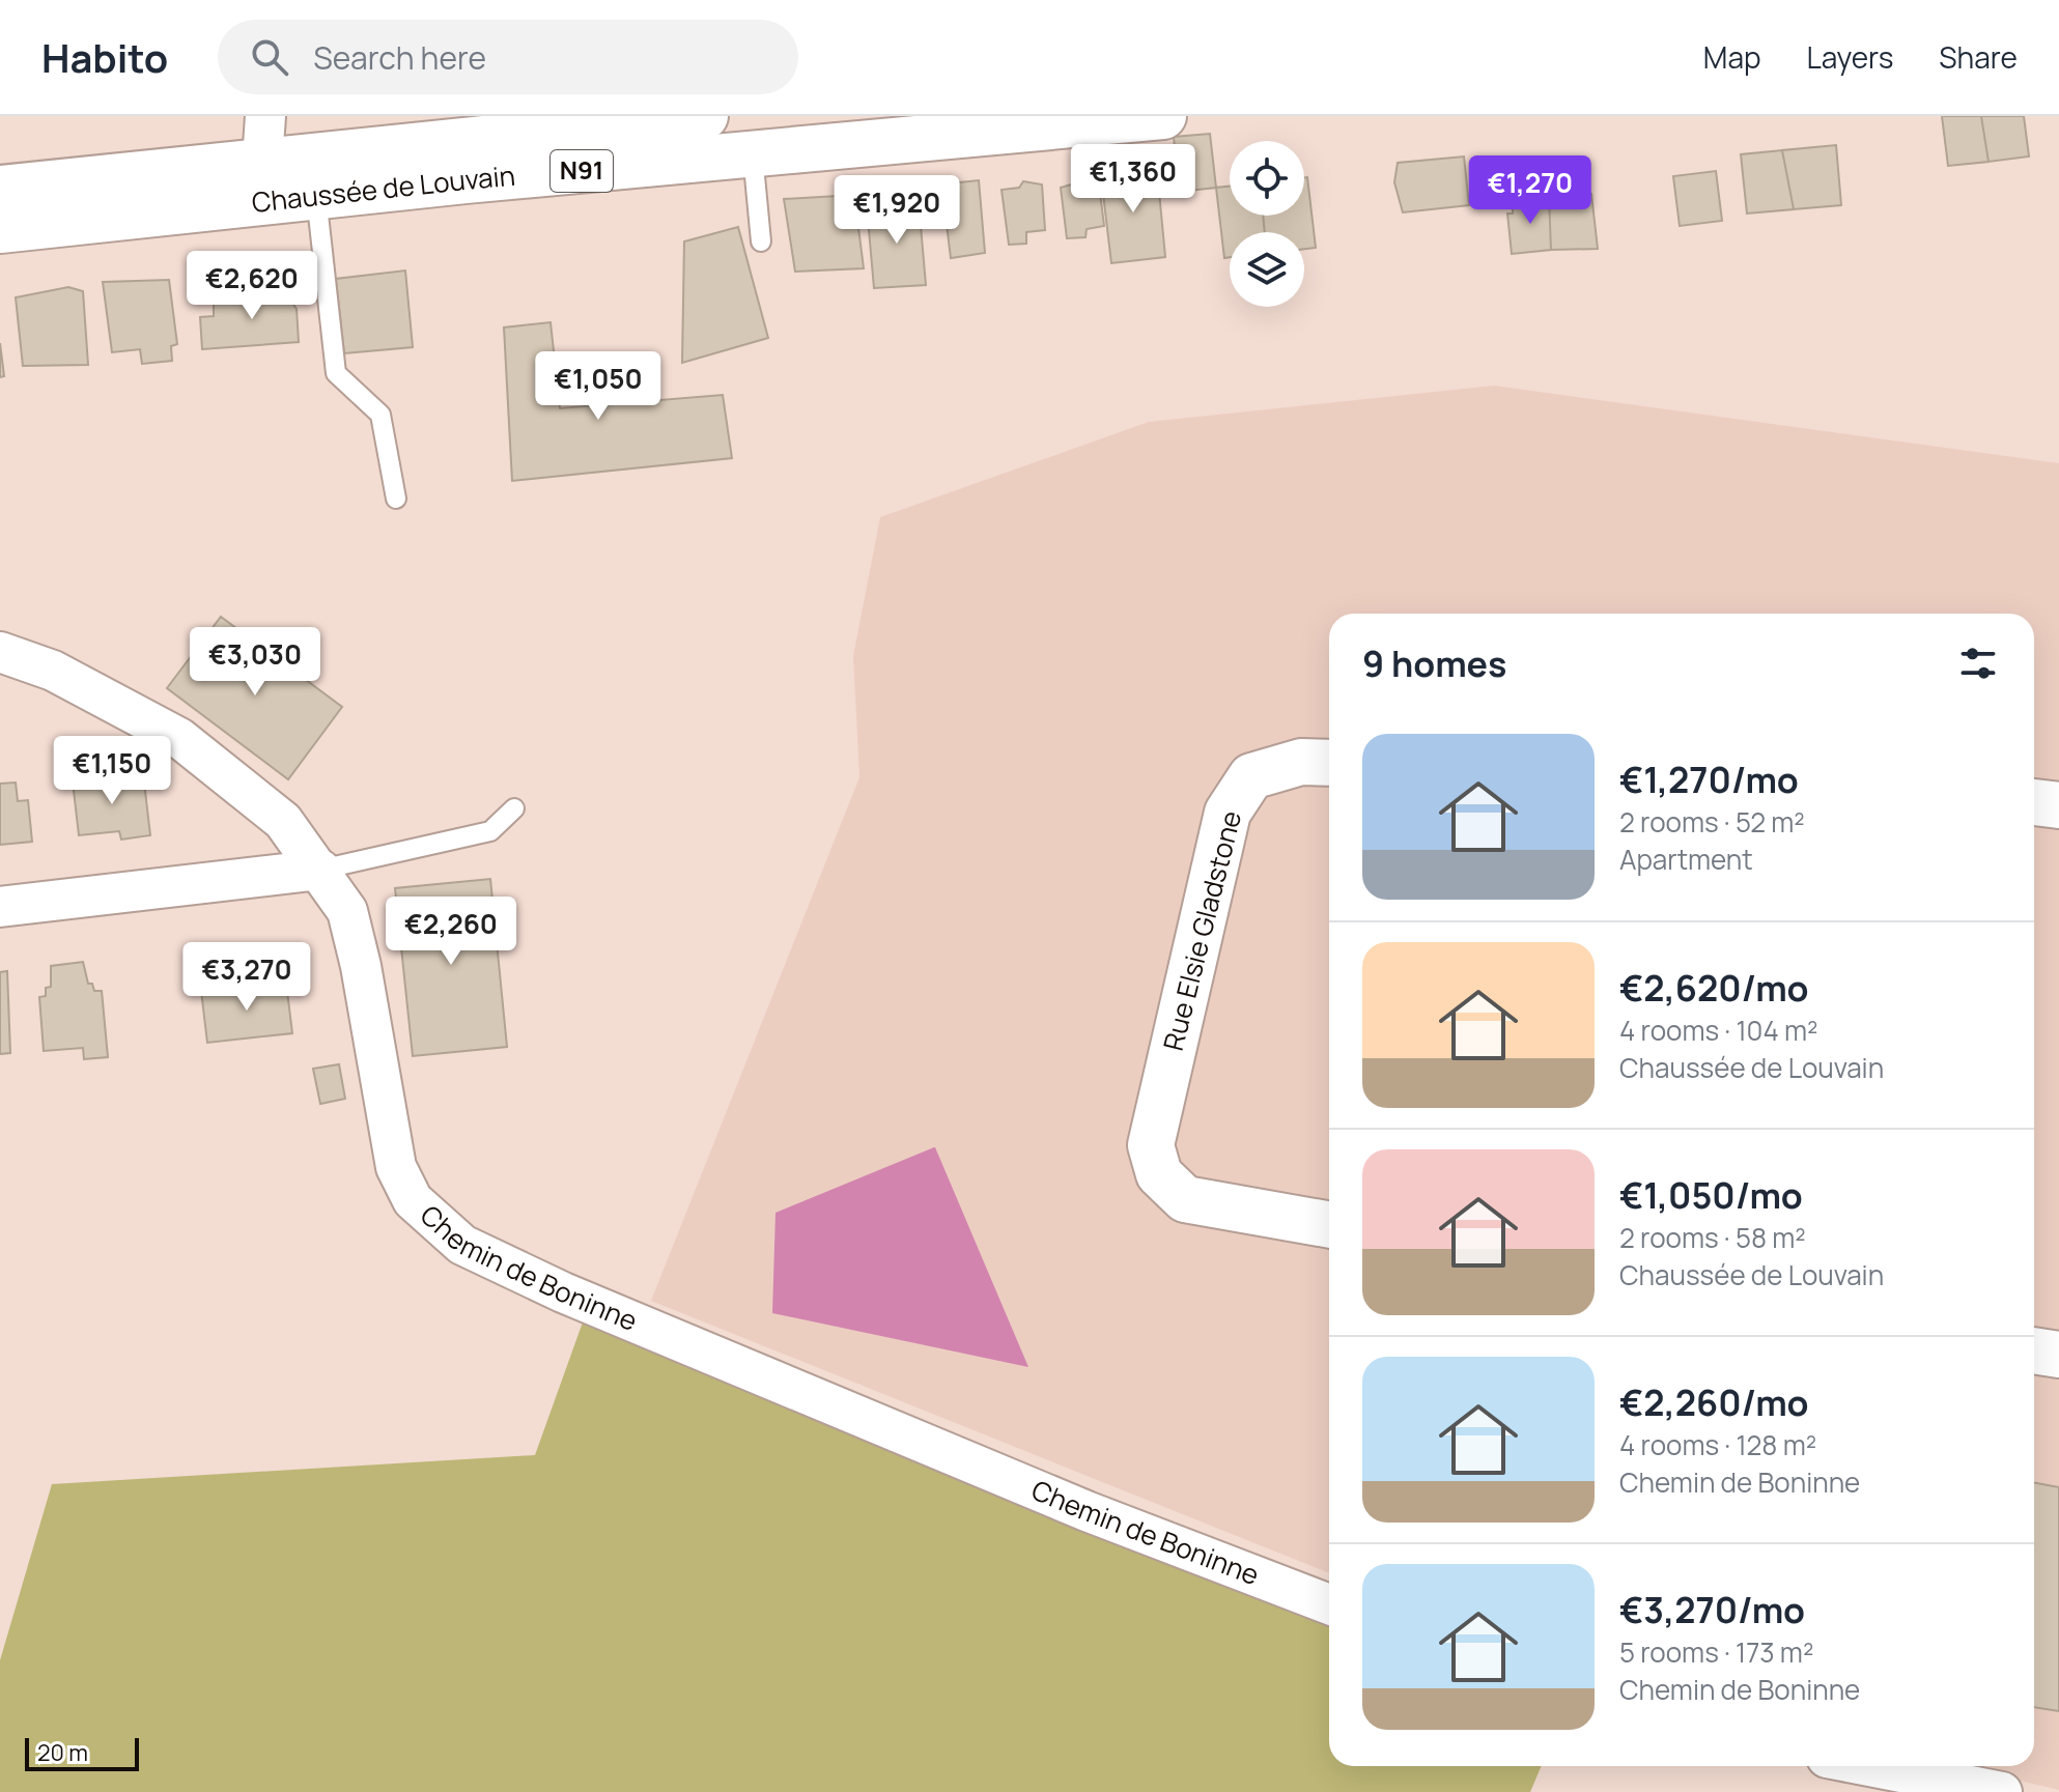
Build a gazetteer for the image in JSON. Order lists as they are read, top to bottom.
{
  "streets": {
    "main road": ["N91", "Chaussée de Louvain", "Rue Elsie Gladstone"],
    "street": ["Chemin de Boninne"]
  },
  "scale_bar": "20 m",
  "page": {
    "header": "Habito",
    "search": "Search here",
    "nav": ["Map", "Layers", "Share"],
    "price": [
      "€1,360",
      "€1,270",
      "€1,920",
      "€2,620",
      "€1,050",
      "€3,030",
      "€1,150",
      "€2,260",
      "€3,270"
    ],
    "heading": "9 homes",
    "list": [
      {
        "name": "€1,270/mo",
        "note": "2 rooms · 52 m² · Apartment"
      },
      {
        "name": "€2,620/mo",
        "note": "4 rooms · 104 m² · Chaussée de Louvain"
      },
      {
        "name": "€1,050/mo",
        "note": "2 rooms · 58 m² · Chaussée de Louvain"
      },
      {
        "name": "€2,260/mo",
        "note": "4 rooms · 128 m² · Chemin de Boninne"
      },
      {
        "name": "€3,270/mo",
        "note": "5 rooms · 173 m² · Chemin de Boninne"
      }
    ],
    "scale": "20 m"
  }
}
